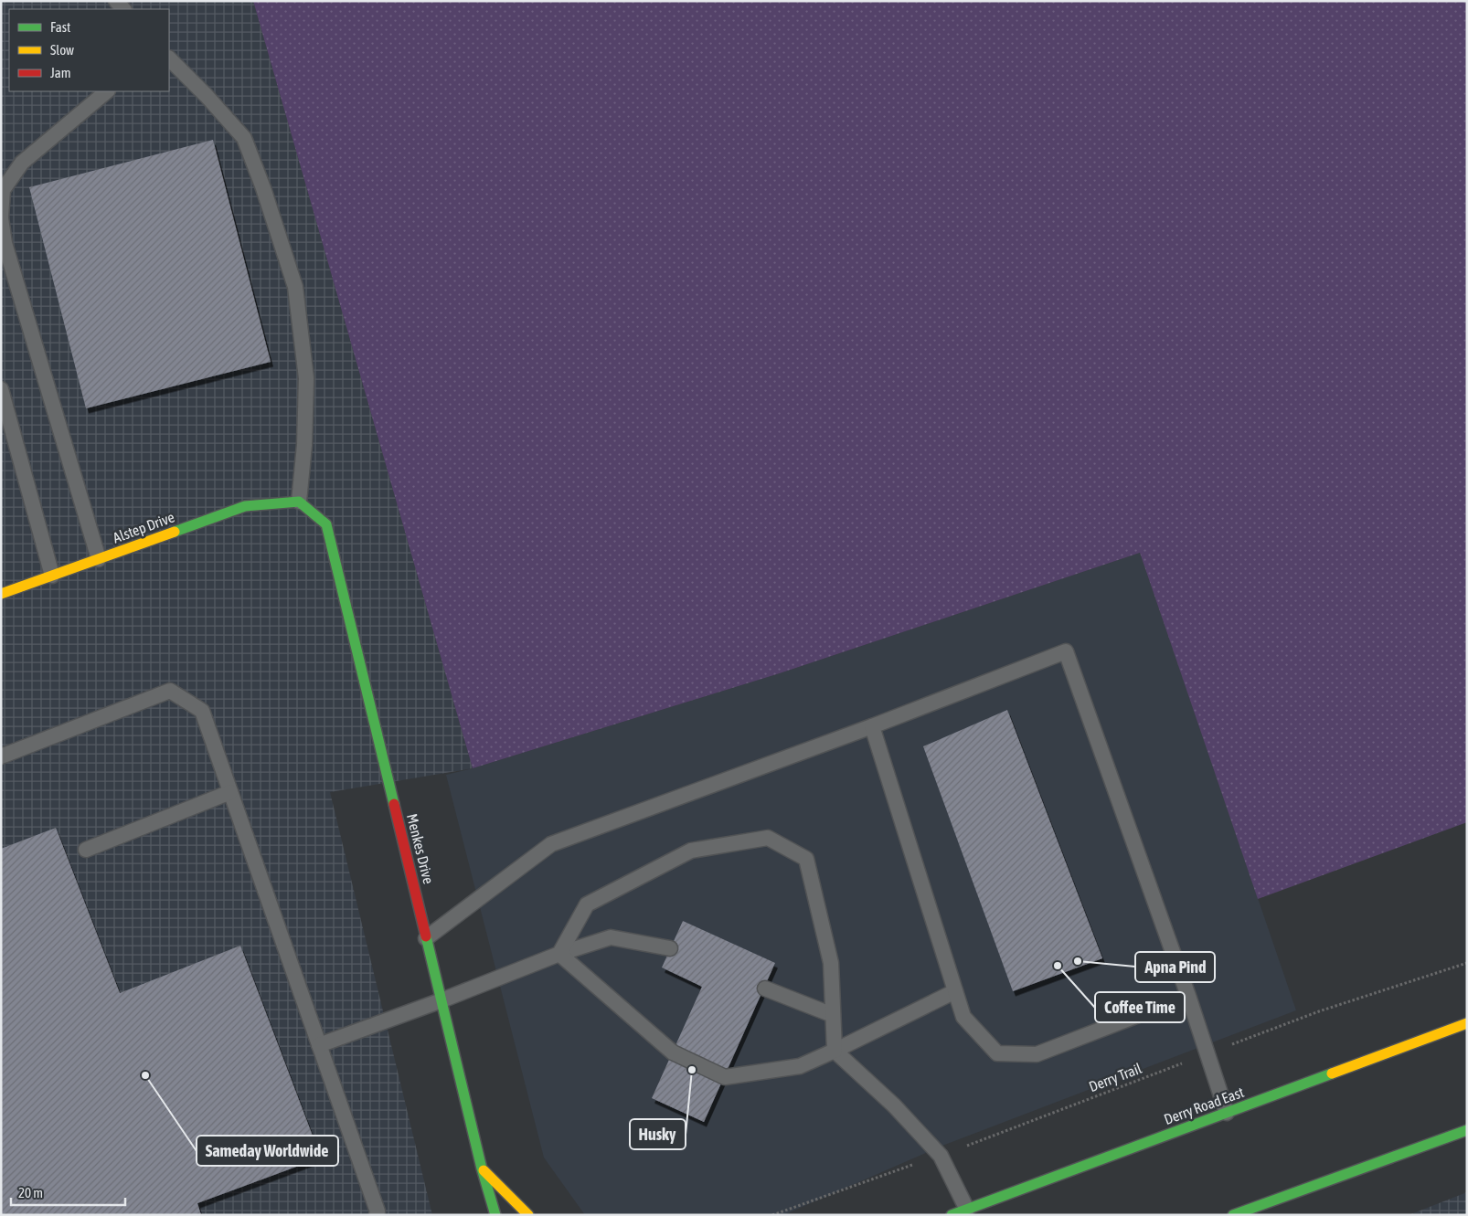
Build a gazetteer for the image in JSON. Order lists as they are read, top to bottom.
{
  "streets": {
    "street": ["Alstep Drive", "Menkes Drive", "Derry Road East"],
    "path": ["Derry Trail"]
  },
  "crossings": [
    ["Alstep Drive", "Menkes Drive"]
  ],
  "places": [
    "Apna Pind",
    "Coffee Time",
    "Husky",
    "Sameday Worldwide"
  ],
  "legend": ["Fast", "Slow", "Jam"],
  "scale_bar": "20 m"
}
